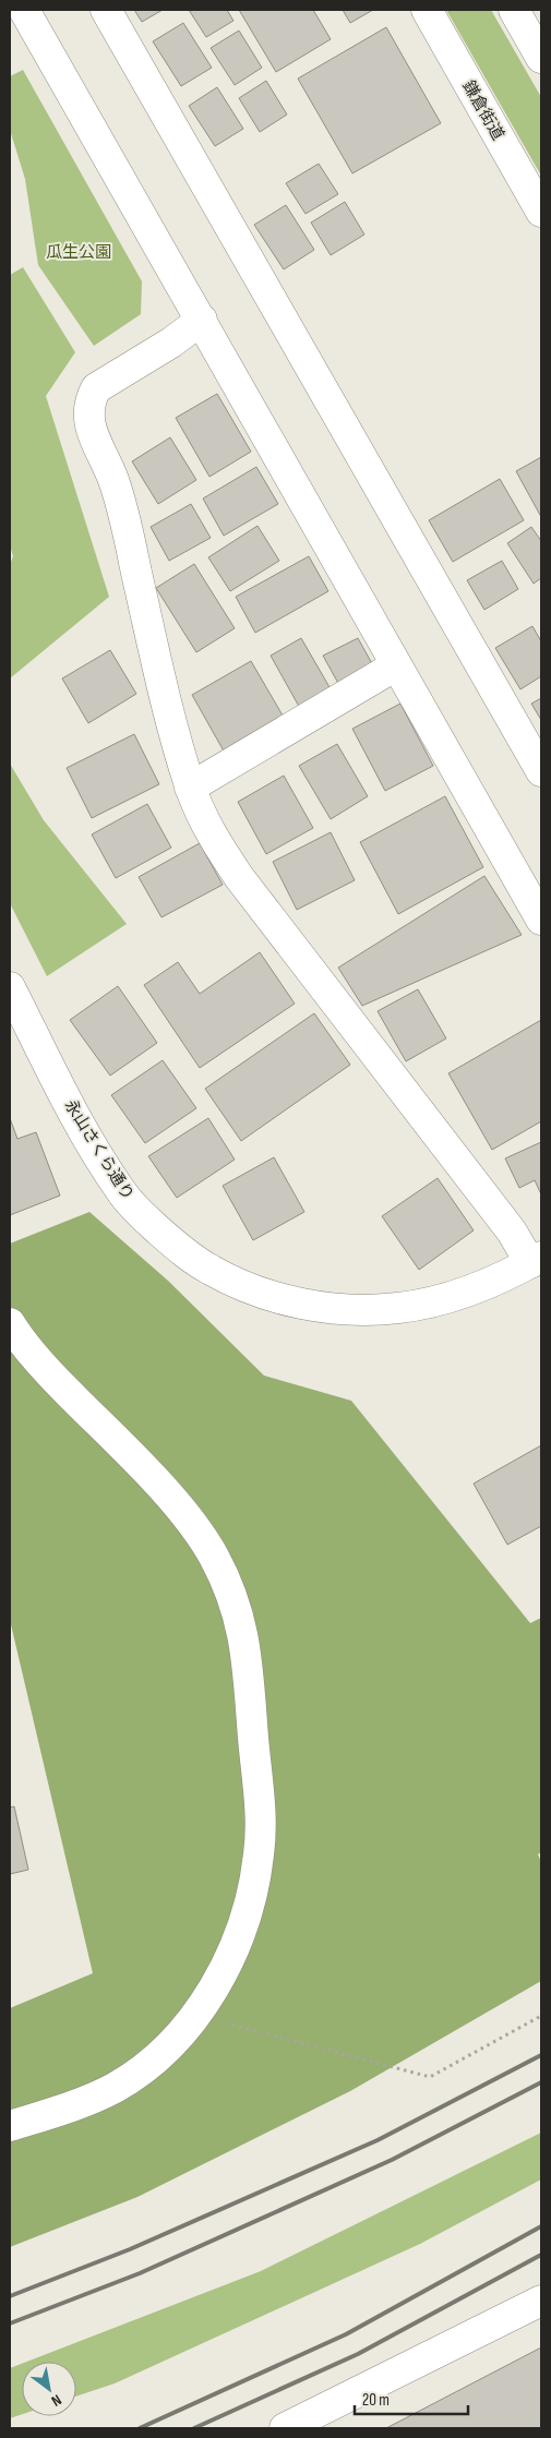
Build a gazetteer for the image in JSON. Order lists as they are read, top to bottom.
{
  "streets": {
    "street": ["鎌倉街道", "永山さくら通り"]
  },
  "parks": ["瓜生公園"],
  "scale_bar": "20 m",
  "north": "bottom right"
}
